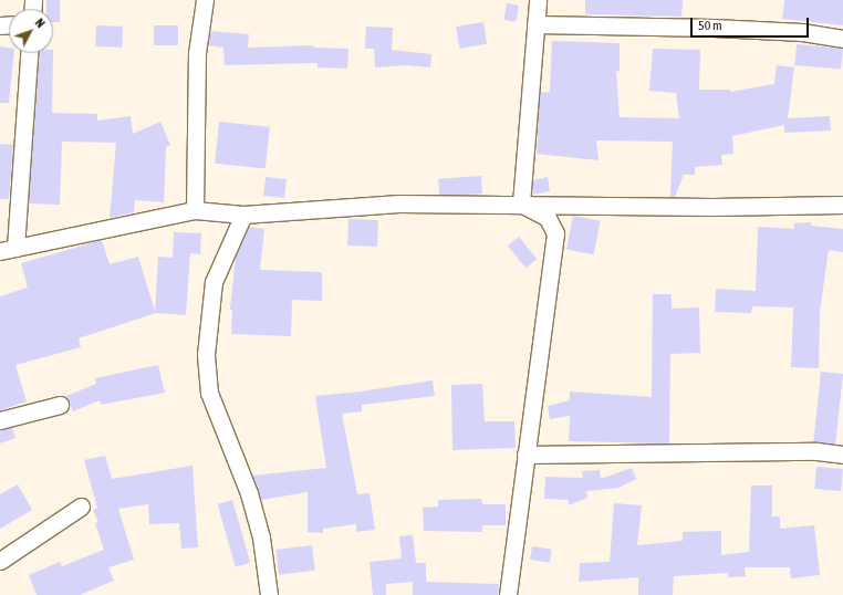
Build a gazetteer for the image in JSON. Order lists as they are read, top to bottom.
{
  "scale_bar": "50 m",
  "north": "top right"
}
